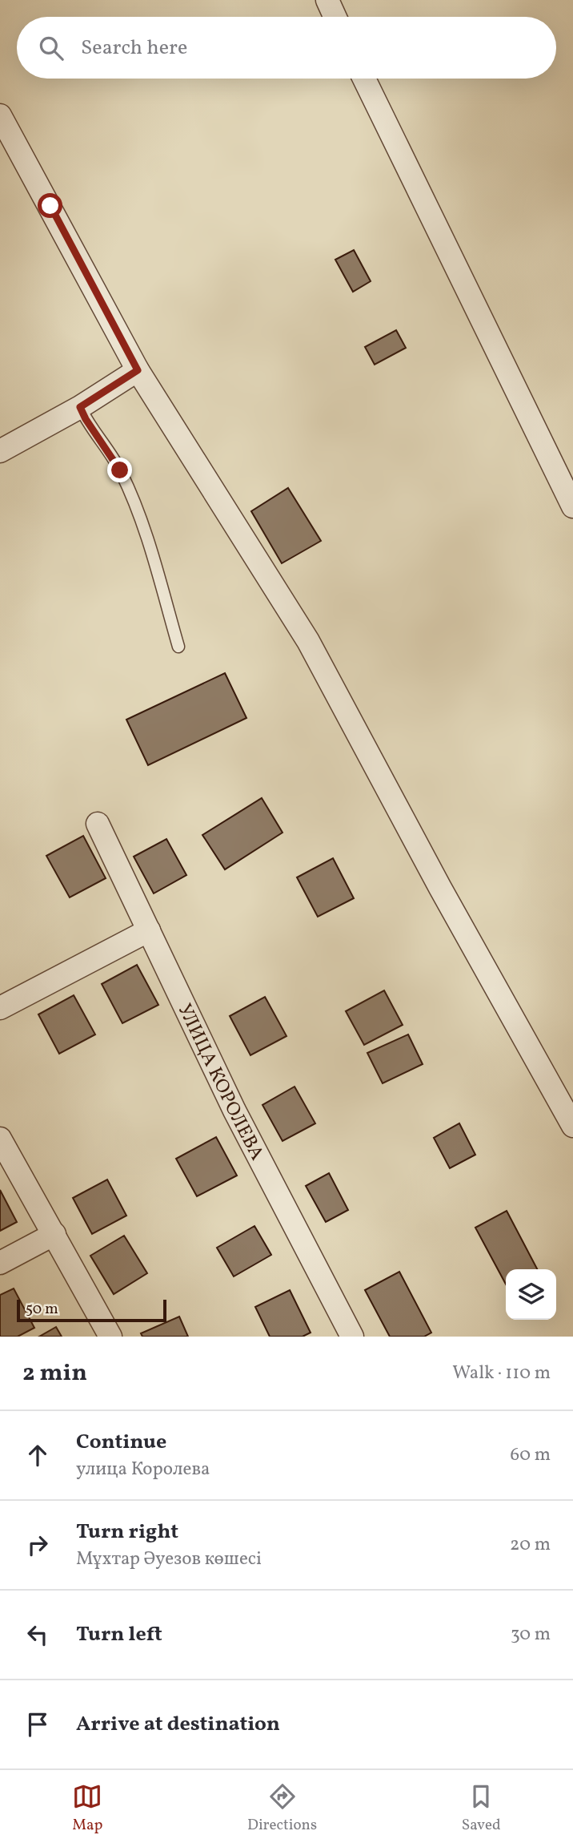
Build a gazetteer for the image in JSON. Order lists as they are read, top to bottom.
{
  "streets": {
    "street": ["УЛИЦА КОРОЛЕВА"]
  },
  "scale_bar": "50 m",
  "page": {
    "search": "Search here",
    "scale": "50 m",
    "heading": ["2 min", "Walk · 110 m"],
    "list": [
      ["Continue", "улица Королева", "60 m"],
      ["Turn right", "Мұхтар Әуезов көшесі", "20 m"],
      ["Turn left", "30 m"],
      "Arrive at destination"
    ],
    "nav": ["Map", "Directions", "Saved"]
  }
}
